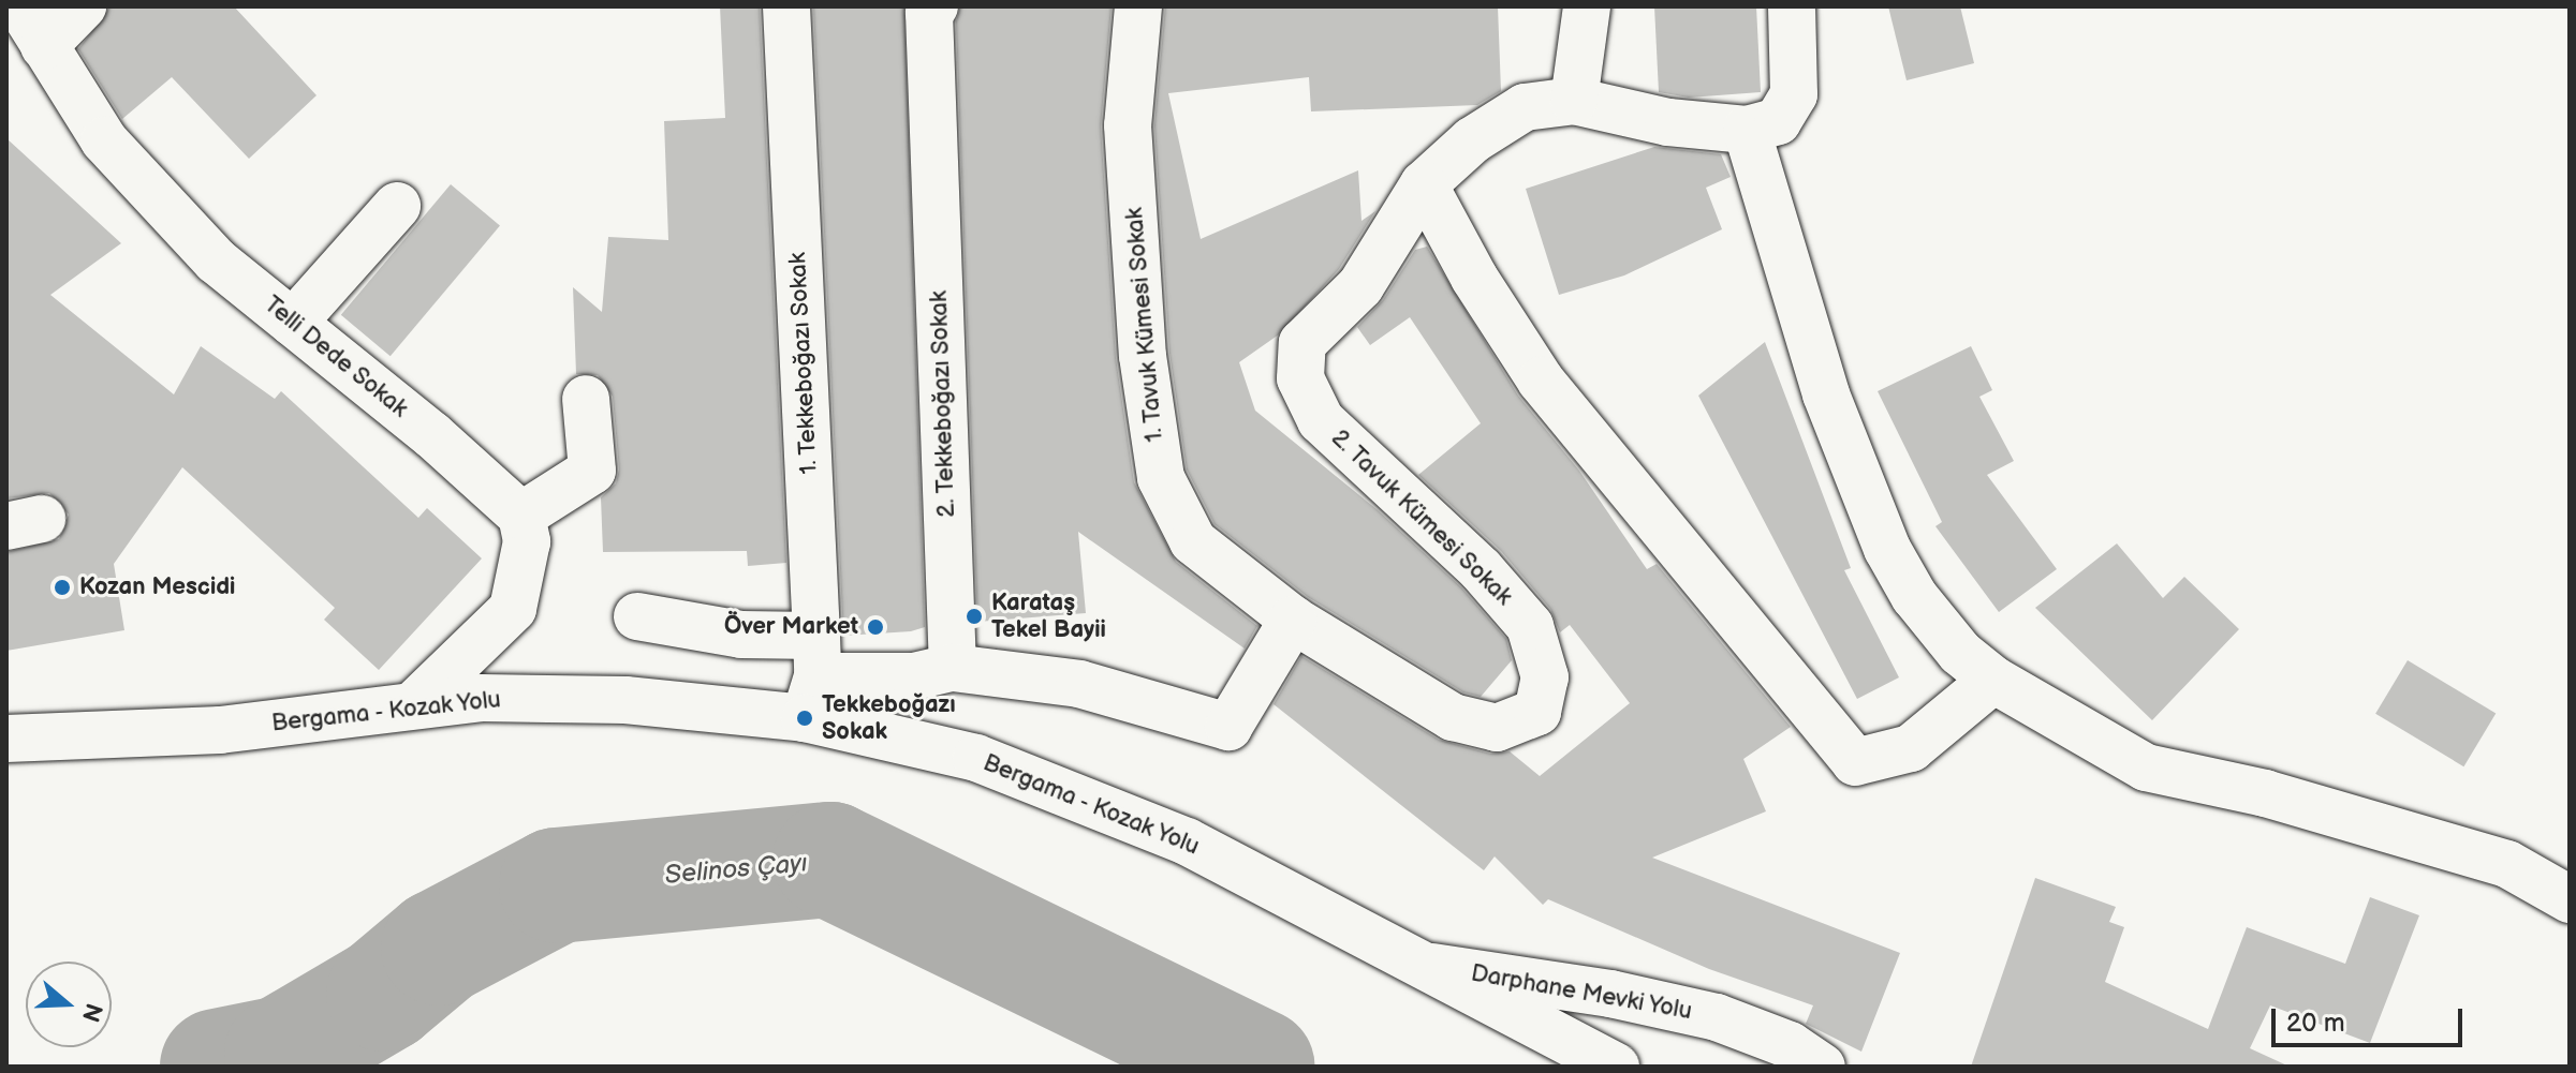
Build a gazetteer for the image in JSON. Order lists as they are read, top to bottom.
{
  "streets": {
    "street": [
      "1. Tavuk Kümesi Sokak",
      "Telli Dede Sokak",
      "1. Tekkeboğazı Sokak",
      "2. Tekkeboğazı Sokak",
      "2. Tavuk Kümesi Sokak",
      "Bergama - Kozak Yolu",
      "Darphane Mevki Yolu"
    ]
  },
  "crossings": [
    ["1. Tavuk Kümesi Sokak", "2. Tavuk Kümesi Sokak"],
    ["1. Tekkeboğazı Sokak", "Bergama - Kozak Yolu"],
    ["Bergama - Kozak Yolu", "Darphane Mevki Yolu"]
  ],
  "water": ["Selinos Çayı"],
  "places": [
    "Kozan Mescidi",
    "Karataş Tekel Bayii",
    "Över Market",
    "Tekkeboğazı Sokak"
  ],
  "scale_bar": "20 m",
  "north": "right"
}
